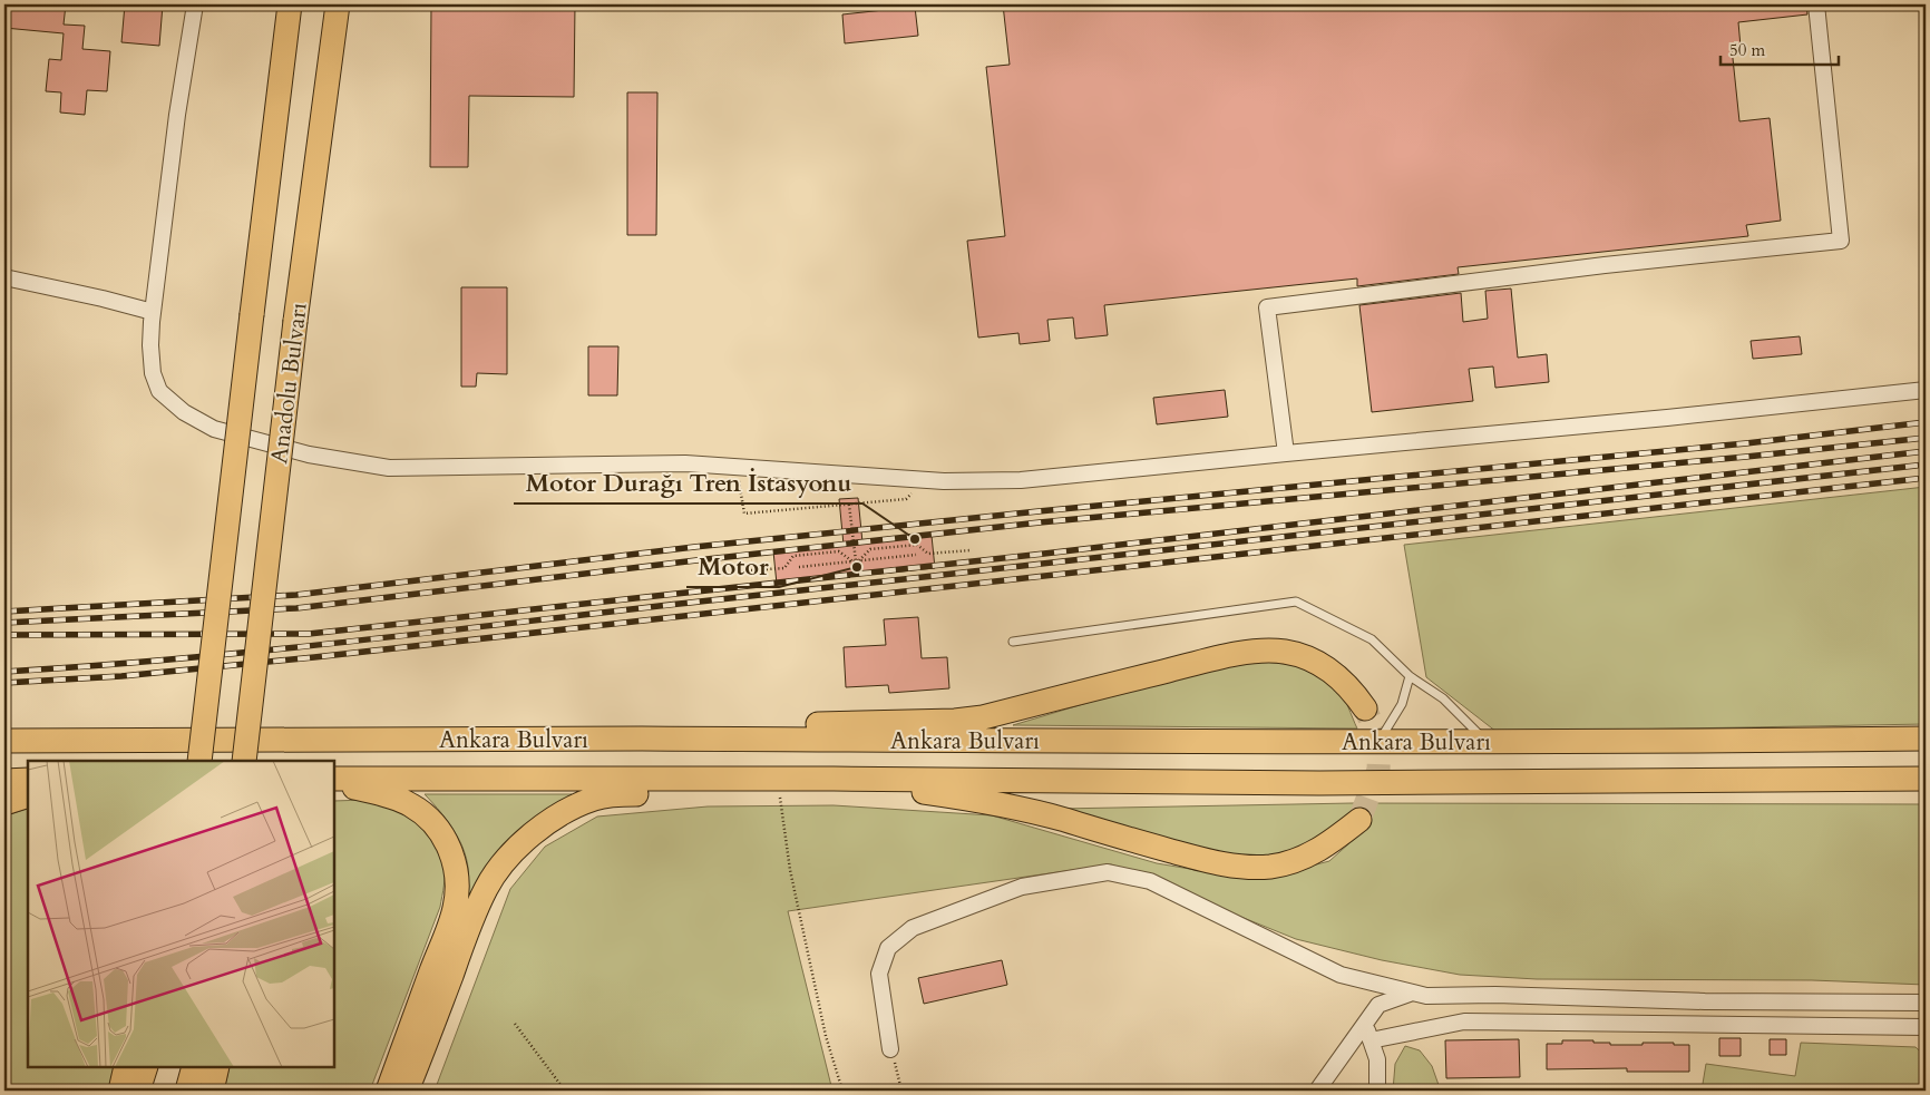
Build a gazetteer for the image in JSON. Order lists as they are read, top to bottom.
{
  "streets": {
    "main road": ["Anadolu Bulvarı", "Ankara Bulvarı"]
  },
  "places": ["Motor Durağı Tren İstasyonu", "Motor"],
  "scale_bar": "50 m"
}
